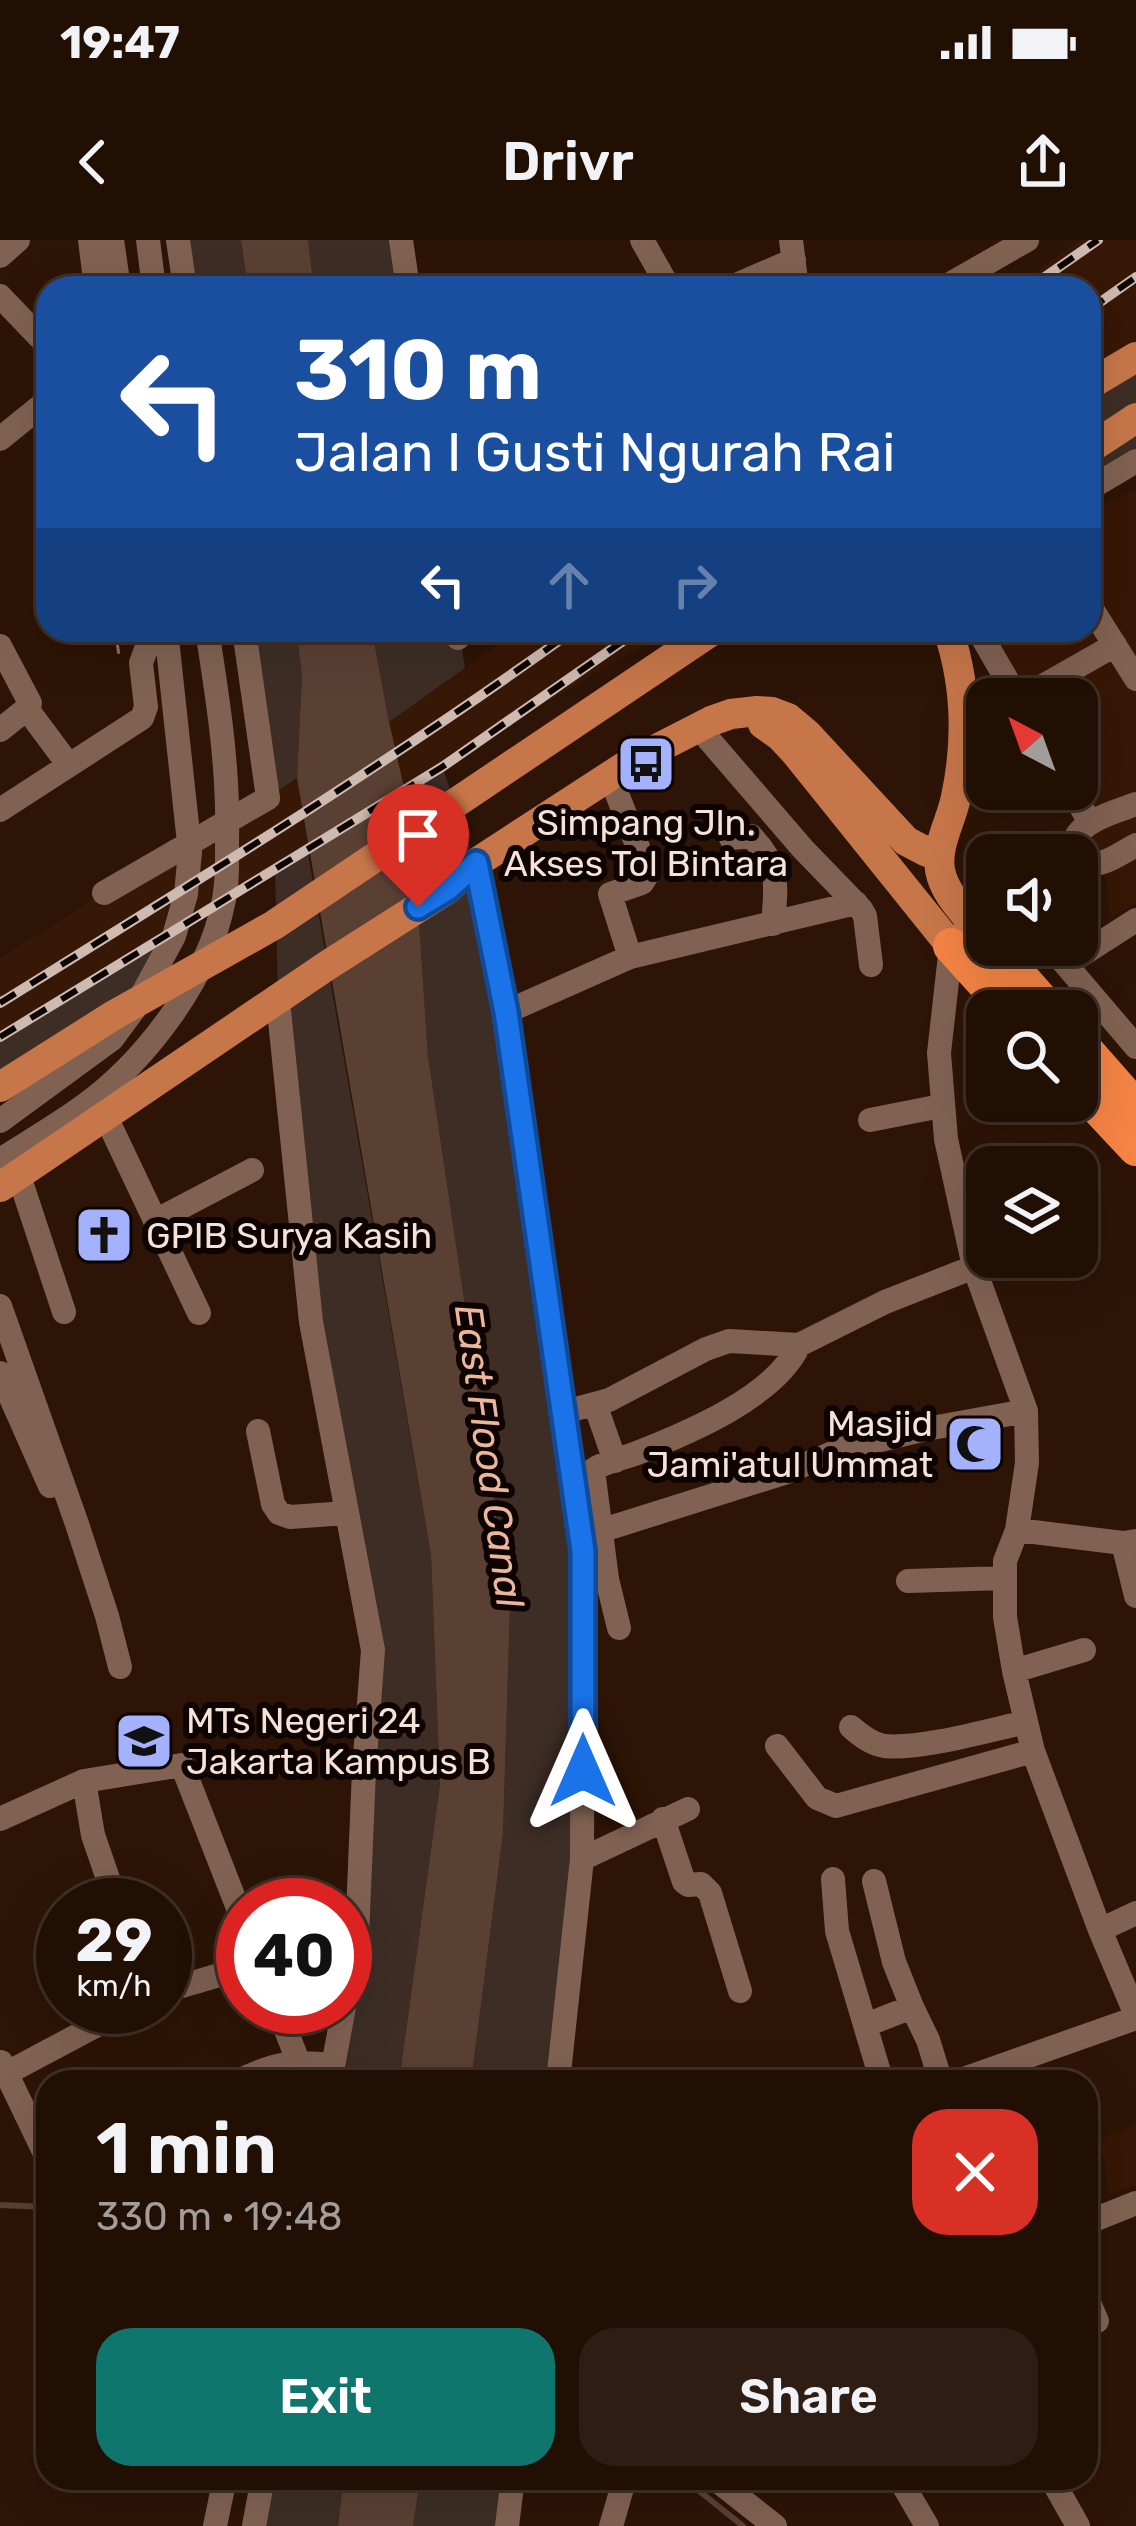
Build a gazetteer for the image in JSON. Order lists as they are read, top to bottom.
{
  "water": ["East Flood Canal"],
  "places": {
    "bus stop": ["Simpang Jln. Akses Tol Bintara"],
    "church": ["GPIB Surya Kasih"],
    "mosque": ["Masjid Jami'atul Ummat"],
    "school or university": ["MTs Negeri 24 Jakarta Kampus B"]
  },
  "north": "top left",
  "page": {
    "status": "19:47",
    "header": "Drivr",
    "turn": ["310 m", "Jalan I Gusti Ngurah Rai"],
    "speed": "29 km/h",
    "limit": "40",
    "heading": ["1 min", "330 m · 19:48"],
    "buttons": ["Exit", "Share"]
  }
}
